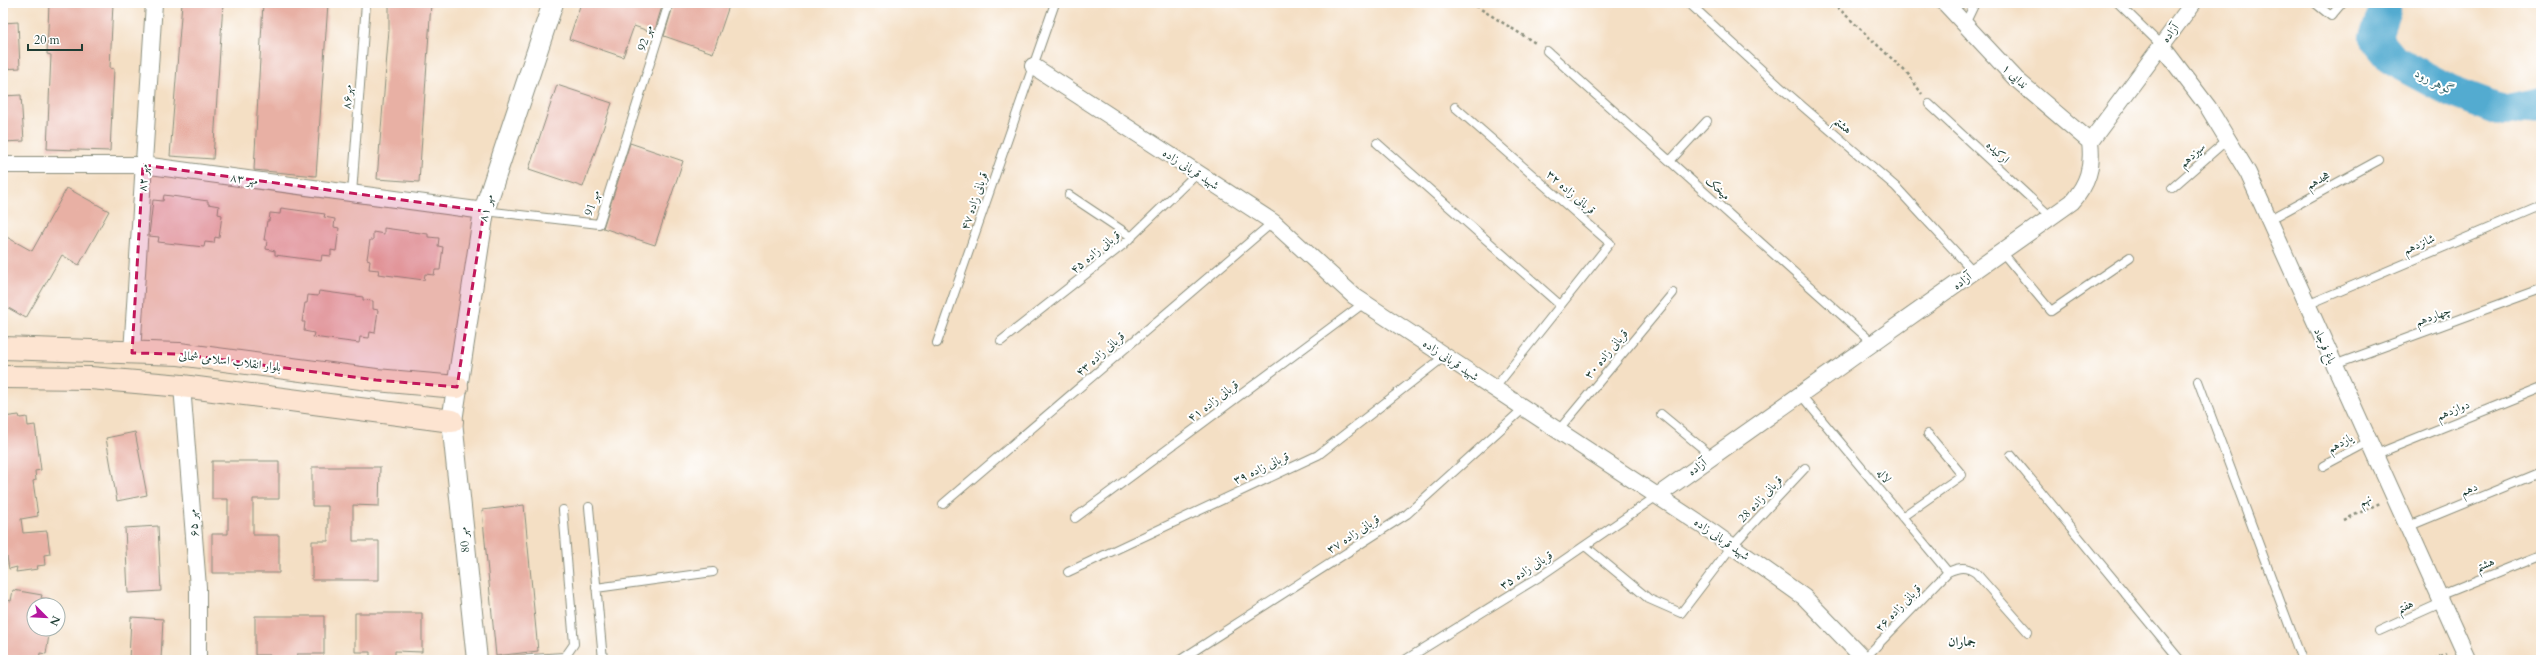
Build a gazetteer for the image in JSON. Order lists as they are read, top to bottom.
{
  "streets": {
    "main road": ["بلوار انقلاب اسلامی شمالی"],
    "street": [
      "آزاده",
      "ندایی ۱",
      "شهید قربانی زاده",
      "مهر ۸۲",
      "مهر ۸۳",
      "مهر ۸۱",
      "باغ فرجاد",
      "مهر ۶۵",
      "مهر 80"
    ],
    "lane": [
      "مهر 92",
      "مهر۸۶",
      "هشتم",
      "ارکیده",
      "سیزدهم",
      "هجدهم",
      "میخک",
      "قربانی زاده ۳۲",
      "قربانی زاده ۴۷",
      "مهر 91",
      "شانزدهم",
      "قربانی زاده ۴۵",
      "چهاردهم",
      "قربانی زاده ۴۳",
      "قربانی زاده ۳۰",
      "قربانی زاده ۴۱",
      "دوازدهم",
      "یازدهم",
      "قربانی زاده ۳۹",
      "لاله",
      "دهم",
      "قربانی زاده 28",
      "قربانی زاده ۳۷",
      "قربانی زاده ۳۵",
      "هفتم",
      "قربانی زاده ۲۶"
    ],
    "path": ["نهم"]
  },
  "crossings": [
    ["آزاده", "ندایی ۱"],
    ["آزاده", "هشتم"],
    ["آزاده", "ارکیده"],
    ["آزاده", "شهید قربانی زاده"],
    ["آزاده", "میخک"],
    ["آزاده", "باغ فرجاد"],
    ["آزاده", "لاله"],
    ["آزاده", "قربانی زاده ۳۵"],
    ["مهر 92", "مهر 91"],
    ["مهر۸۶", "مهر ۸۳"],
    ["هشتم", "باغ فرجاد"],
    ["هشتم", "هفتم"],
    ["سیزدهم", "باغ فرجاد"],
    ["شهید قربانی زاده", "قربانی زاده ۳۲"],
    ["شهید قربانی زاده", "قربانی زاده ۴۷"],
    ["شهید قربانی زاده", "قربانی زاده ۴۵"],
    ["شهید قربانی زاده", "قربانی زاده ۴۳"],
    ["شهید قربانی زاده", "قربانی زاده ۳۰"],
    ["شهید قربانی زاده", "قربانی زاده ۴۱"],
    ["شهید قربانی زاده", "قربانی زاده ۳۹"],
    ["شهید قربانی زاده", "قربانی زاده 28"],
    ["شهید قربانی زاده", "قربانی زاده ۳۷"],
    ["شهید قربانی زاده", "قربانی زاده ۳۵"],
    ["شهید قربانی زاده", "قربانی زاده ۲۶"],
    ["مهر ۸۲", "مهر ۸۳"],
    ["مهر ۸۲", "بلوار انقلاب اسلامی شمالی"],
    ["مهر ۸۳", "مهر 91"],
    ["مهر ۸۳", "مهر ۸۱"],
    ["هجدهم", "باغ فرجاد"],
    ["مهر 91", "مهر ۸۱"],
    ["مهر ۸۱", "بلوار انقلاب اسلامی شمالی"],
    ["مهر ۸۱", "مهر 80"],
    ["شانزدهم", "باغ فرجاد"],
    ["چهاردهم", "باغ فرجاد"],
    ["باغ فرجاد", "دوازدهم"],
    ["باغ فرجاد", "یازدهم"],
    ["باغ فرجاد", "دهم"],
    ["باغ فرجاد", "نهم"],
    ["باغ فرجاد", "هفتم"],
    ["دوازدهم", "یازدهم"],
    ["لاله", "قربانی زاده ۲۶"],
    ["قربانی زاده 28", "قربانی زاده ۳۵"]
  ],
  "districts": ["جماران"],
  "water": ["گوهر رود"],
  "scale_bar": "20 m",
  "north": "bottom right"
}
